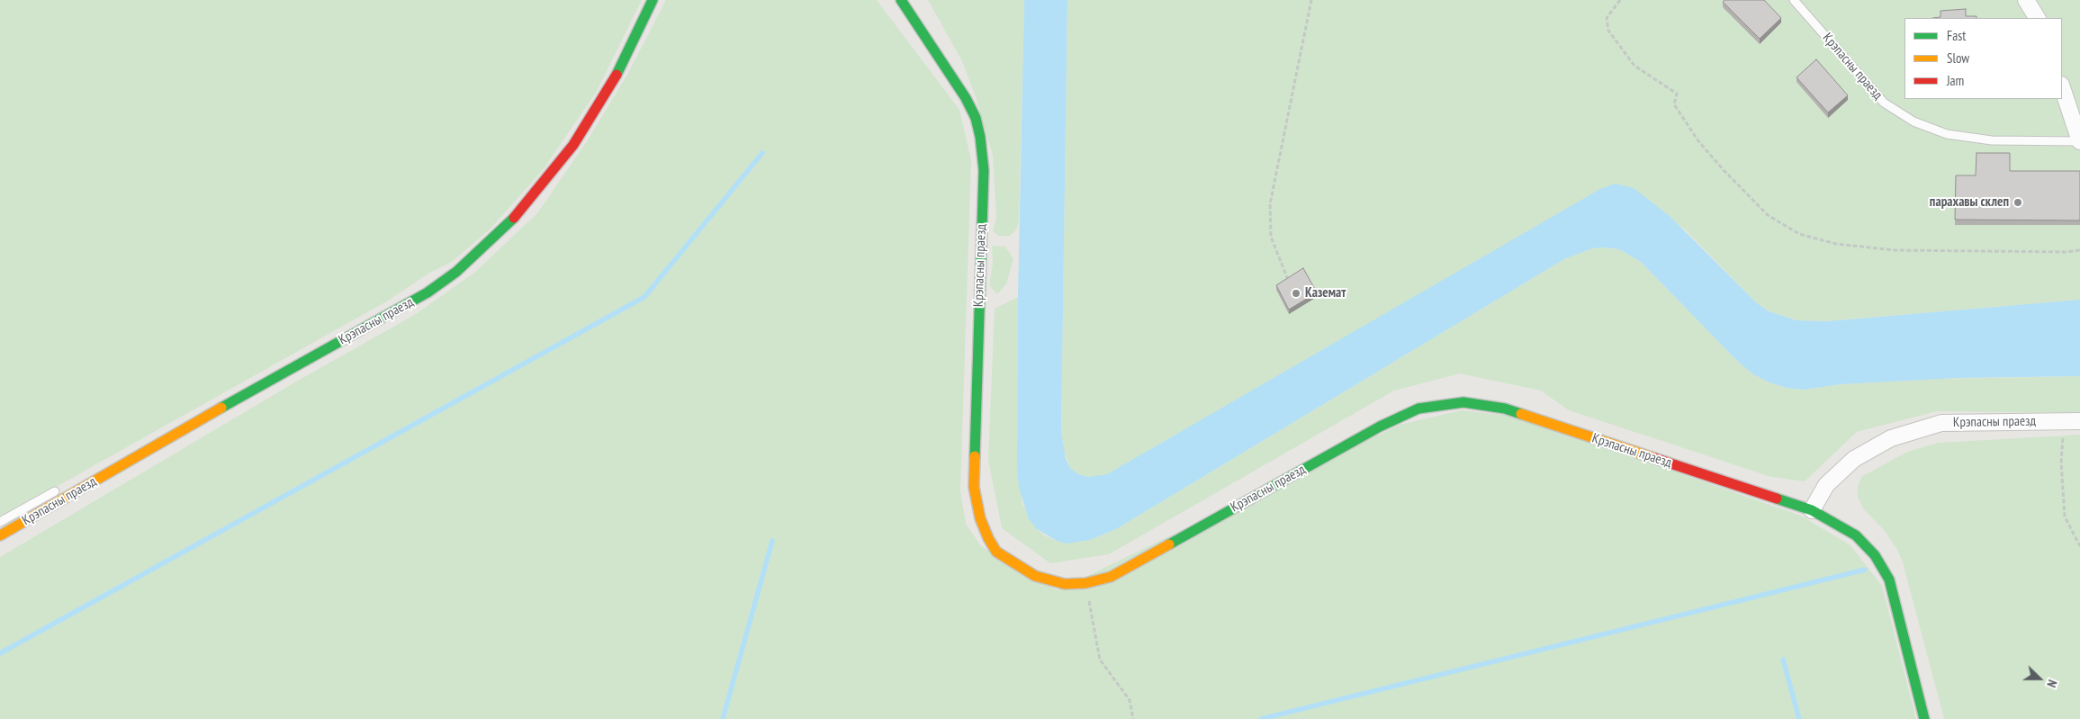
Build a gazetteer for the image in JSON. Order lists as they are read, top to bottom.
{
  "streets": {
    "street": ["Крэпасны праезд"]
  },
  "places": ["парахавы склеп", "Каземат"],
  "legend": ["Fast", "Slow", "Jam"],
  "north": "right"
}
